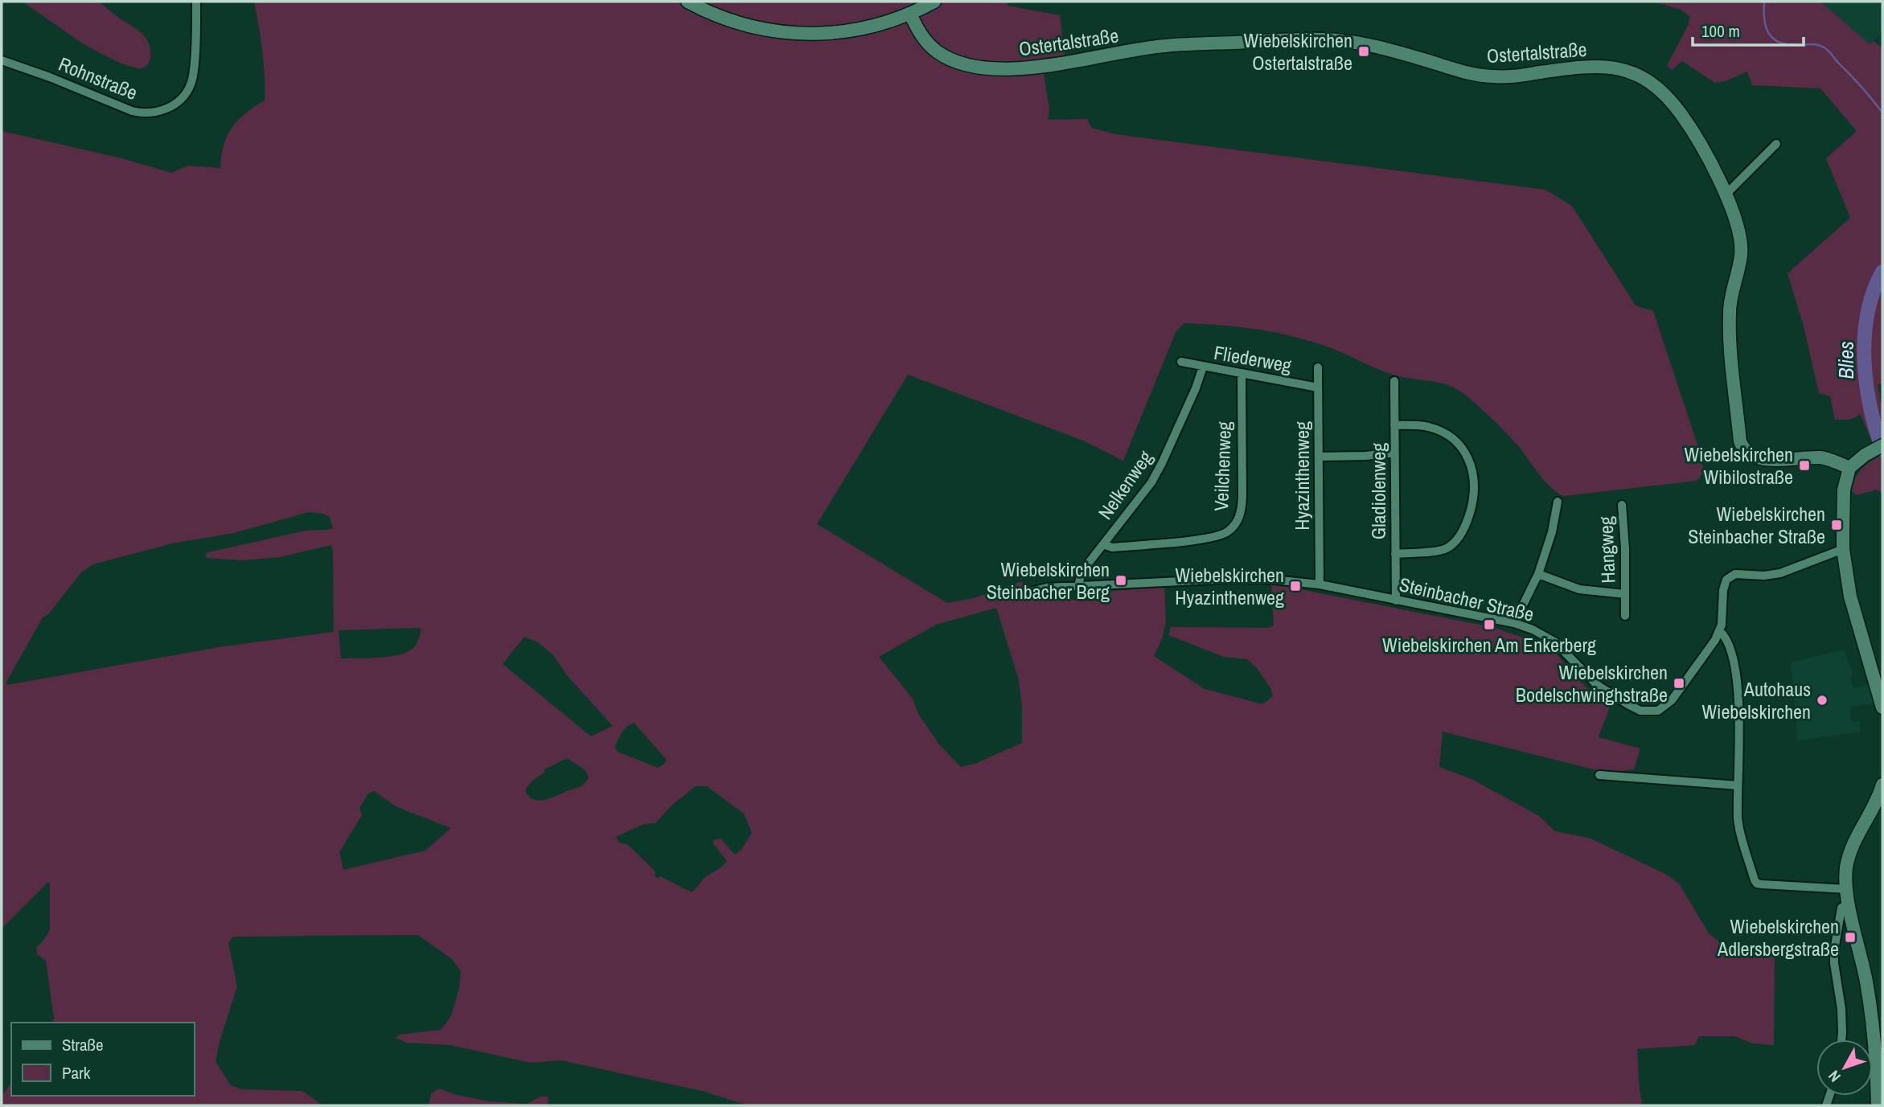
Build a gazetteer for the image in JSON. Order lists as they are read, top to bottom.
{
  "streets": {
    "main road": ["Ostertalstraße"],
    "street": [
      "Rohnstraße",
      "Fliederweg",
      "Veilchenweg",
      "Hyazinthenweg",
      "Nelkenweg",
      "Gladiolenweg",
      "Hangweg",
      "Steinbacher Straße"
    ]
  },
  "crossings": [
    ["Fliederweg", "Veilchenweg"],
    ["Fliederweg", "Hyazinthenweg"],
    ["Fliederweg", "Nelkenweg"],
    ["Veilchenweg", "Nelkenweg"],
    ["Hyazinthenweg", "Steinbacher Straße"],
    ["Nelkenweg", "Steinbacher Straße"],
    ["Gladiolenweg", "Steinbacher Straße"]
  ],
  "water": ["Blies"],
  "places": {
    "transit": [
      "Wiebelskirchen Ostertalstraße",
      "Wiebelskirchen Wibilostraße",
      "Wiebelskirchen Steinbacher Straße",
      "Wiebelskirchen Steinbacher Berg",
      "Wiebelskirchen Hyazinthenweg",
      "Wiebelskirchen Am Enkerberg",
      "Wiebelskirchen Bodelschwinghstraße",
      "Wiebelskirchen Adlersbergstraße"
    ],
    "other": ["Autohaus Wiebelskirchen"]
  },
  "legend": ["Straße", "Park"],
  "scale_bar": "100 m",
  "north": "bottom left"
}
